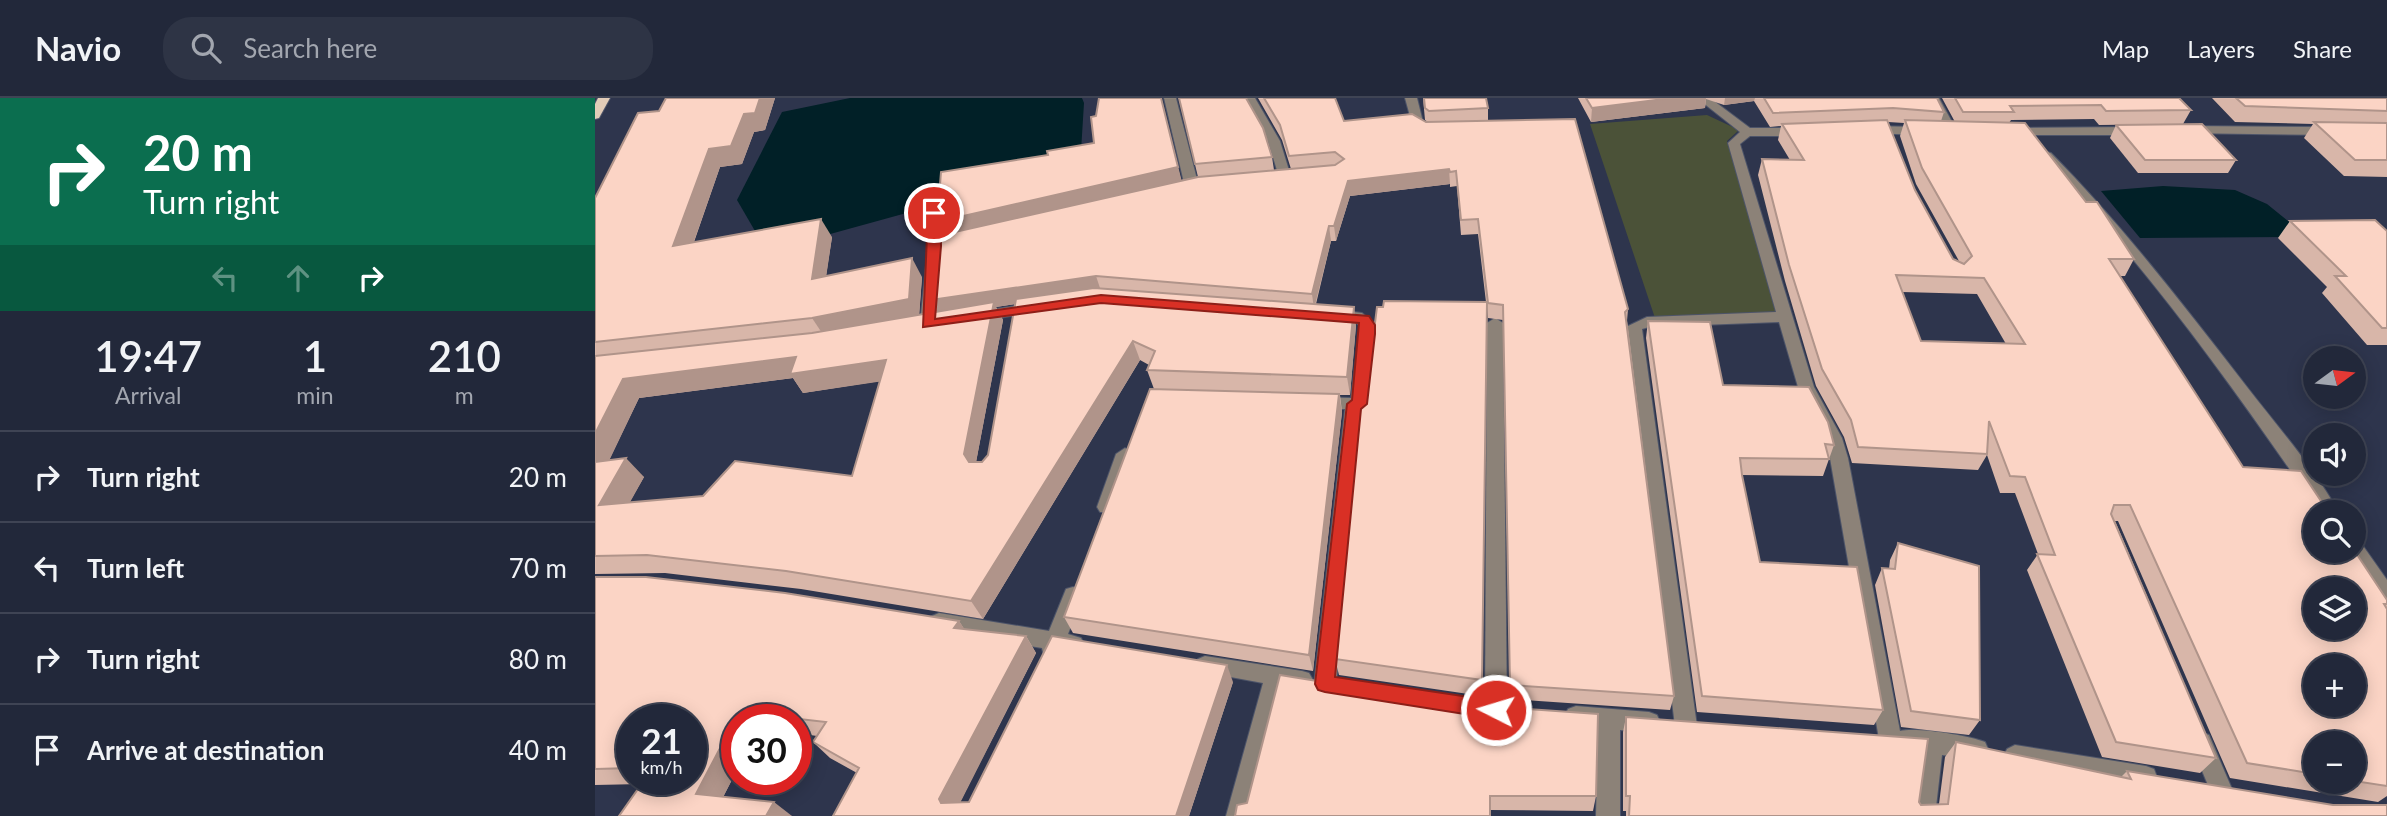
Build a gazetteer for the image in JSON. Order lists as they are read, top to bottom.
{
  "north": "right",
  "page": {
    "header": "Navio",
    "search": "Search here",
    "nav": ["Map", "Layers", "Share"],
    "turn": ["20 m", "Turn right"],
    "eta": [
      "19:47",
      "Arrival",
      "1",
      "min",
      "210",
      "m"
    ],
    "map_buttons": ["+", "−"],
    "list": [
      {
        "name": "Turn right",
        "value": "20 m"
      },
      {
        "name": "Turn left",
        "value": "70 m"
      },
      {
        "name": "Turn right",
        "value": "80 m"
      },
      {
        "name": "Arrive at destination",
        "value": "40 m"
      }
    ],
    "speed": "21 km/h",
    "limit": "30"
  }
}
